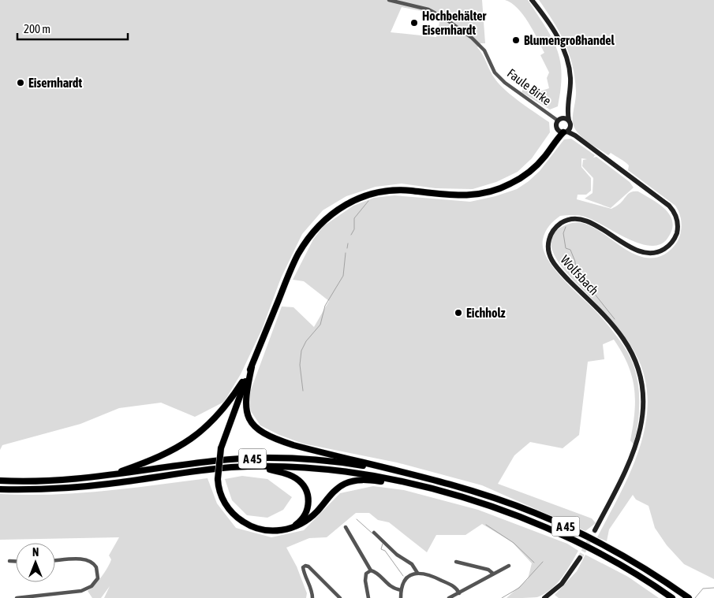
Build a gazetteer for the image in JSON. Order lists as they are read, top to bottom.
{
  "streets": {
    "highway": ["A 45"],
    "main road": ["Wolfsbach"],
    "street": ["Faule Birke"]
  },
  "places": [
    "Hochbehälter Eisernhardt",
    "Blumengroßhandel",
    "Eisernhardt",
    "Eichholz"
  ],
  "scale_bar": "200 m",
  "north": "top"
}
